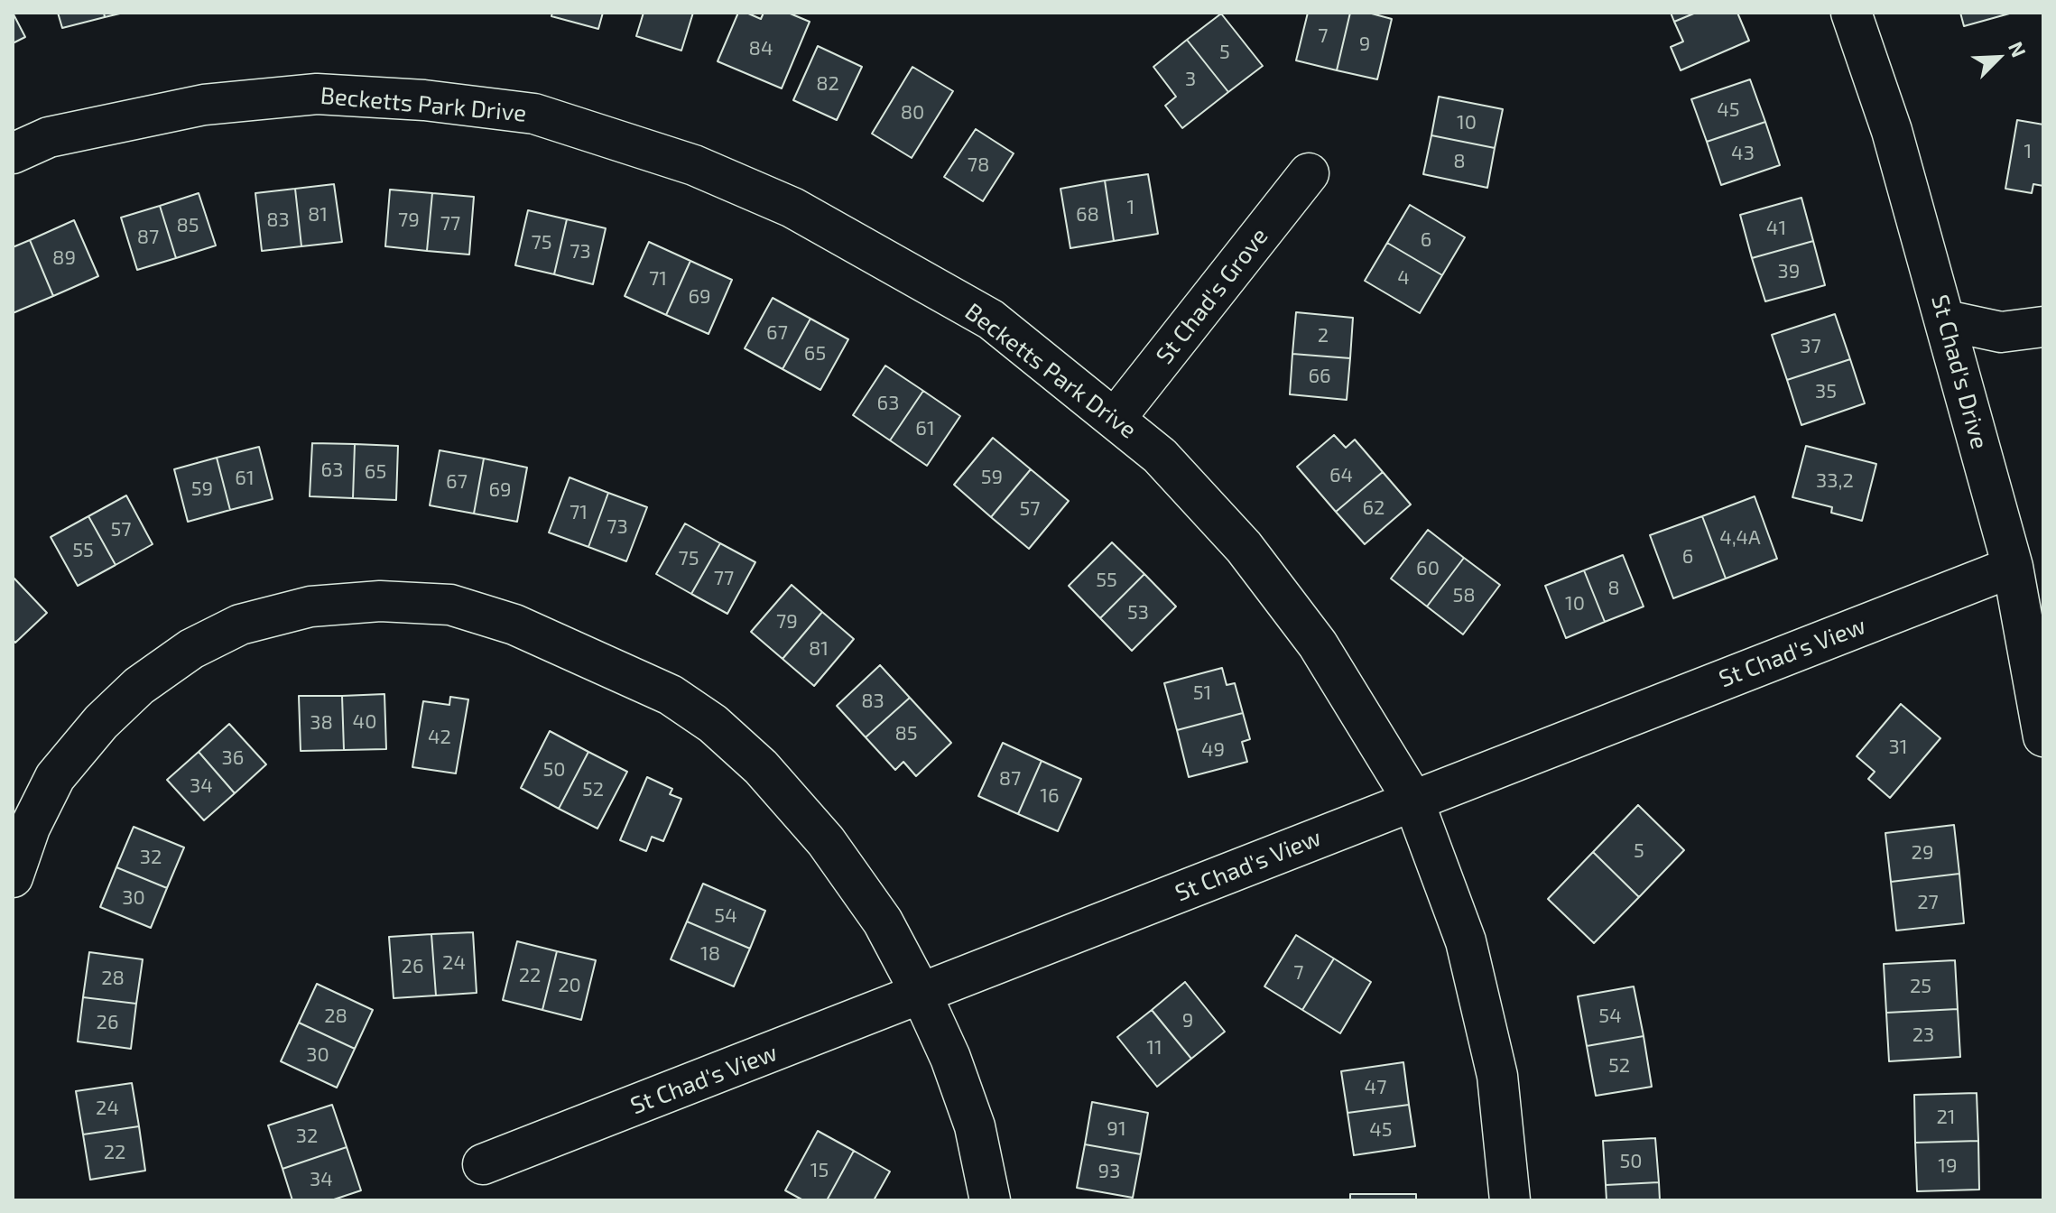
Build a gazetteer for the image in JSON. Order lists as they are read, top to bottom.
{
  "streets": {
    "street": [
      "Becketts Park Drive",
      "St Chad's Grove",
      "St Chad's Drive",
      "St Chad's View"
    ]
  },
  "crossings": [
    ["Becketts Park Drive", "St Chad's Grove"],
    ["Becketts Park Drive", "St Chad's View"],
    ["St Chad's Drive", "St Chad's View"]
  ],
  "house_numbers": [
    "7",
    "9",
    "84",
    "5",
    "3",
    "82",
    "45",
    "80",
    "10",
    "1",
    "43",
    "8",
    "78",
    "1",
    "81",
    "68",
    "83",
    "79",
    "77",
    "85",
    "41",
    "87",
    "6",
    "75",
    "73",
    "89",
    "39",
    "4",
    "71",
    "69",
    "67",
    "2",
    "37",
    "65",
    "66",
    "35",
    "63",
    "61",
    "63",
    "65",
    "64",
    "59",
    "61",
    "33,2",
    "67",
    "59",
    "69",
    "62",
    "57",
    "71",
    "73",
    "57",
    "4,4A",
    "55",
    "6",
    "75",
    "60",
    "77",
    "55",
    "8",
    "58",
    "10",
    "53",
    "79",
    "81",
    "51",
    "83",
    "40",
    "38",
    "85",
    "42",
    "31",
    "49",
    "36",
    "50",
    "87",
    "34",
    "52",
    "16",
    "5",
    "29",
    "32",
    "30",
    "27",
    "54",
    "18",
    "24",
    "26",
    "7",
    "22",
    "28",
    "20",
    "25",
    "28",
    "54",
    "9",
    "26",
    "23",
    "11",
    "30",
    "52",
    "47",
    "24",
    "21",
    "91",
    "45",
    "32",
    "22",
    "50",
    "19",
    "15",
    "93",
    "34"
  ],
  "north": "top right"
}
